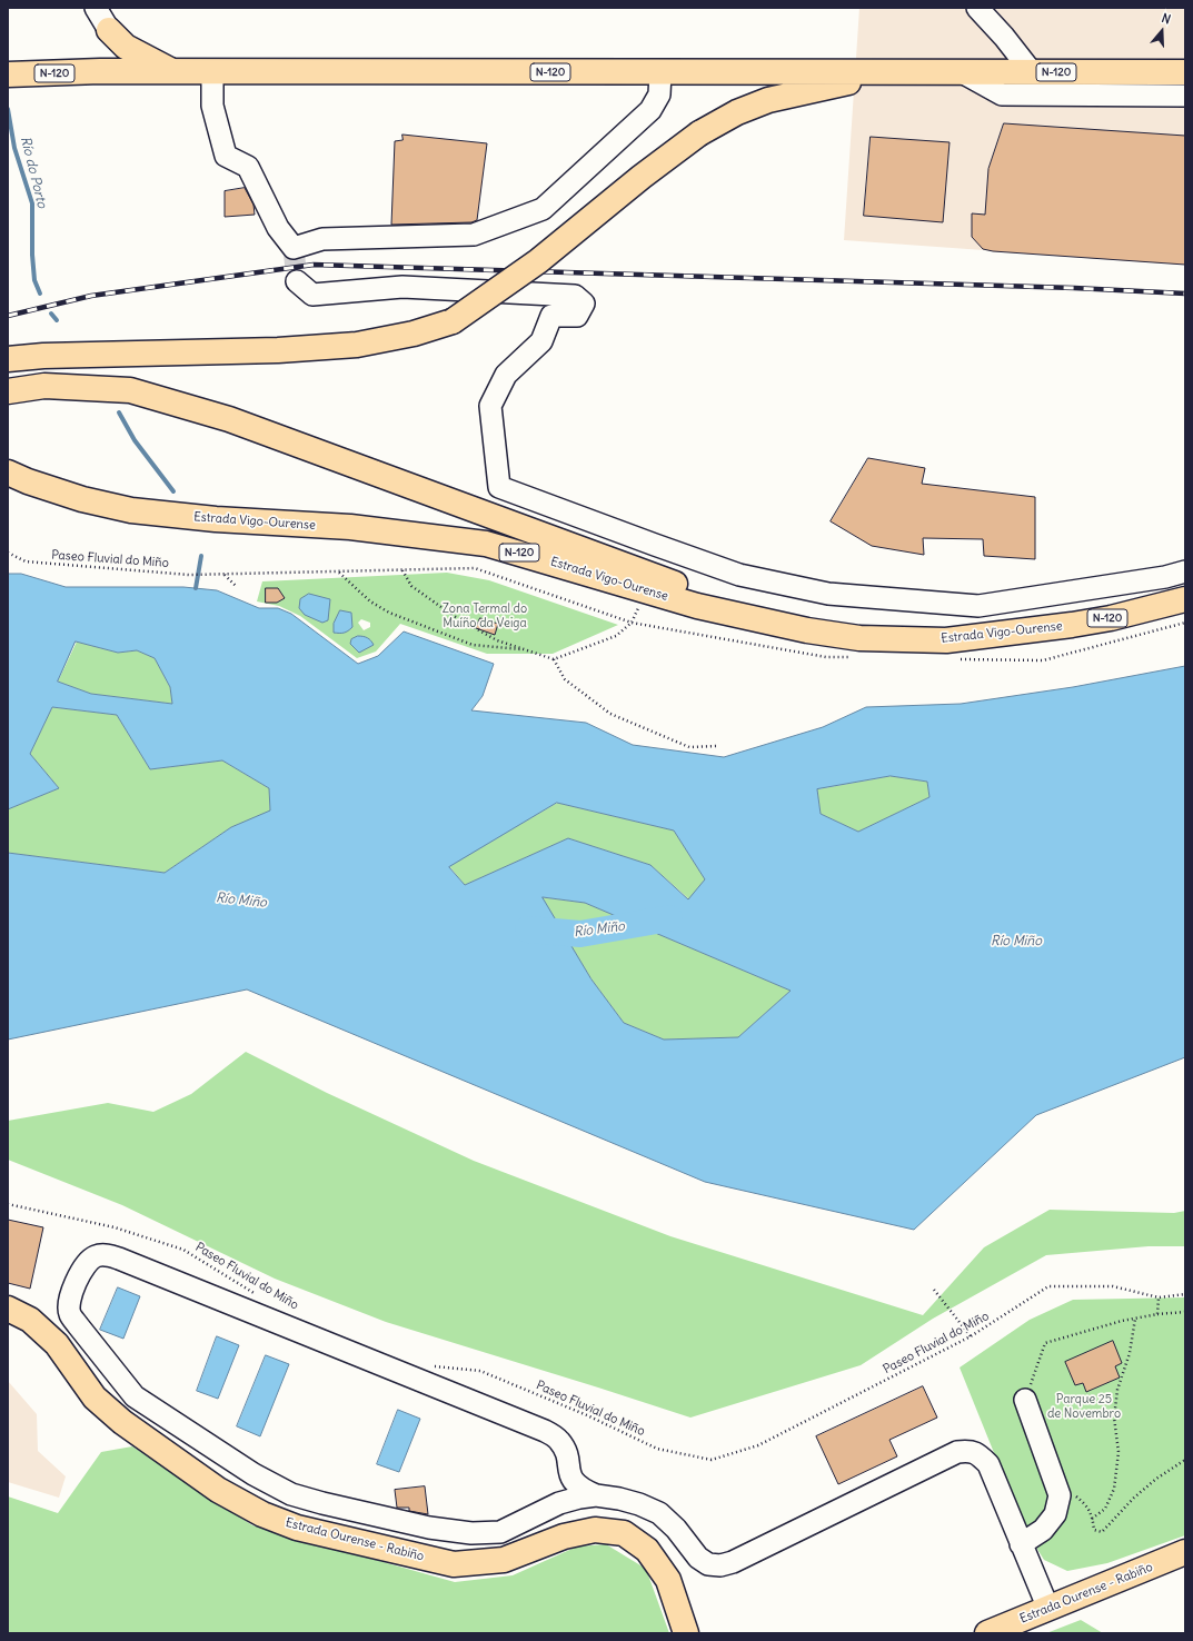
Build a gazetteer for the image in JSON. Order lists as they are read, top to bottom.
{
  "streets": {
    "main road": ["N-120", "Estrada Vigo-Ourense", "Estrada Ourense - Rabiño"],
    "path": ["Paseo Fluvial do Miño"]
  },
  "water": ["Río do Porto", "Río Miño"],
  "parks": ["Zona Termal do Muíño da Veiga", "Parque 25 de Novembro"],
  "north": "top"
}
